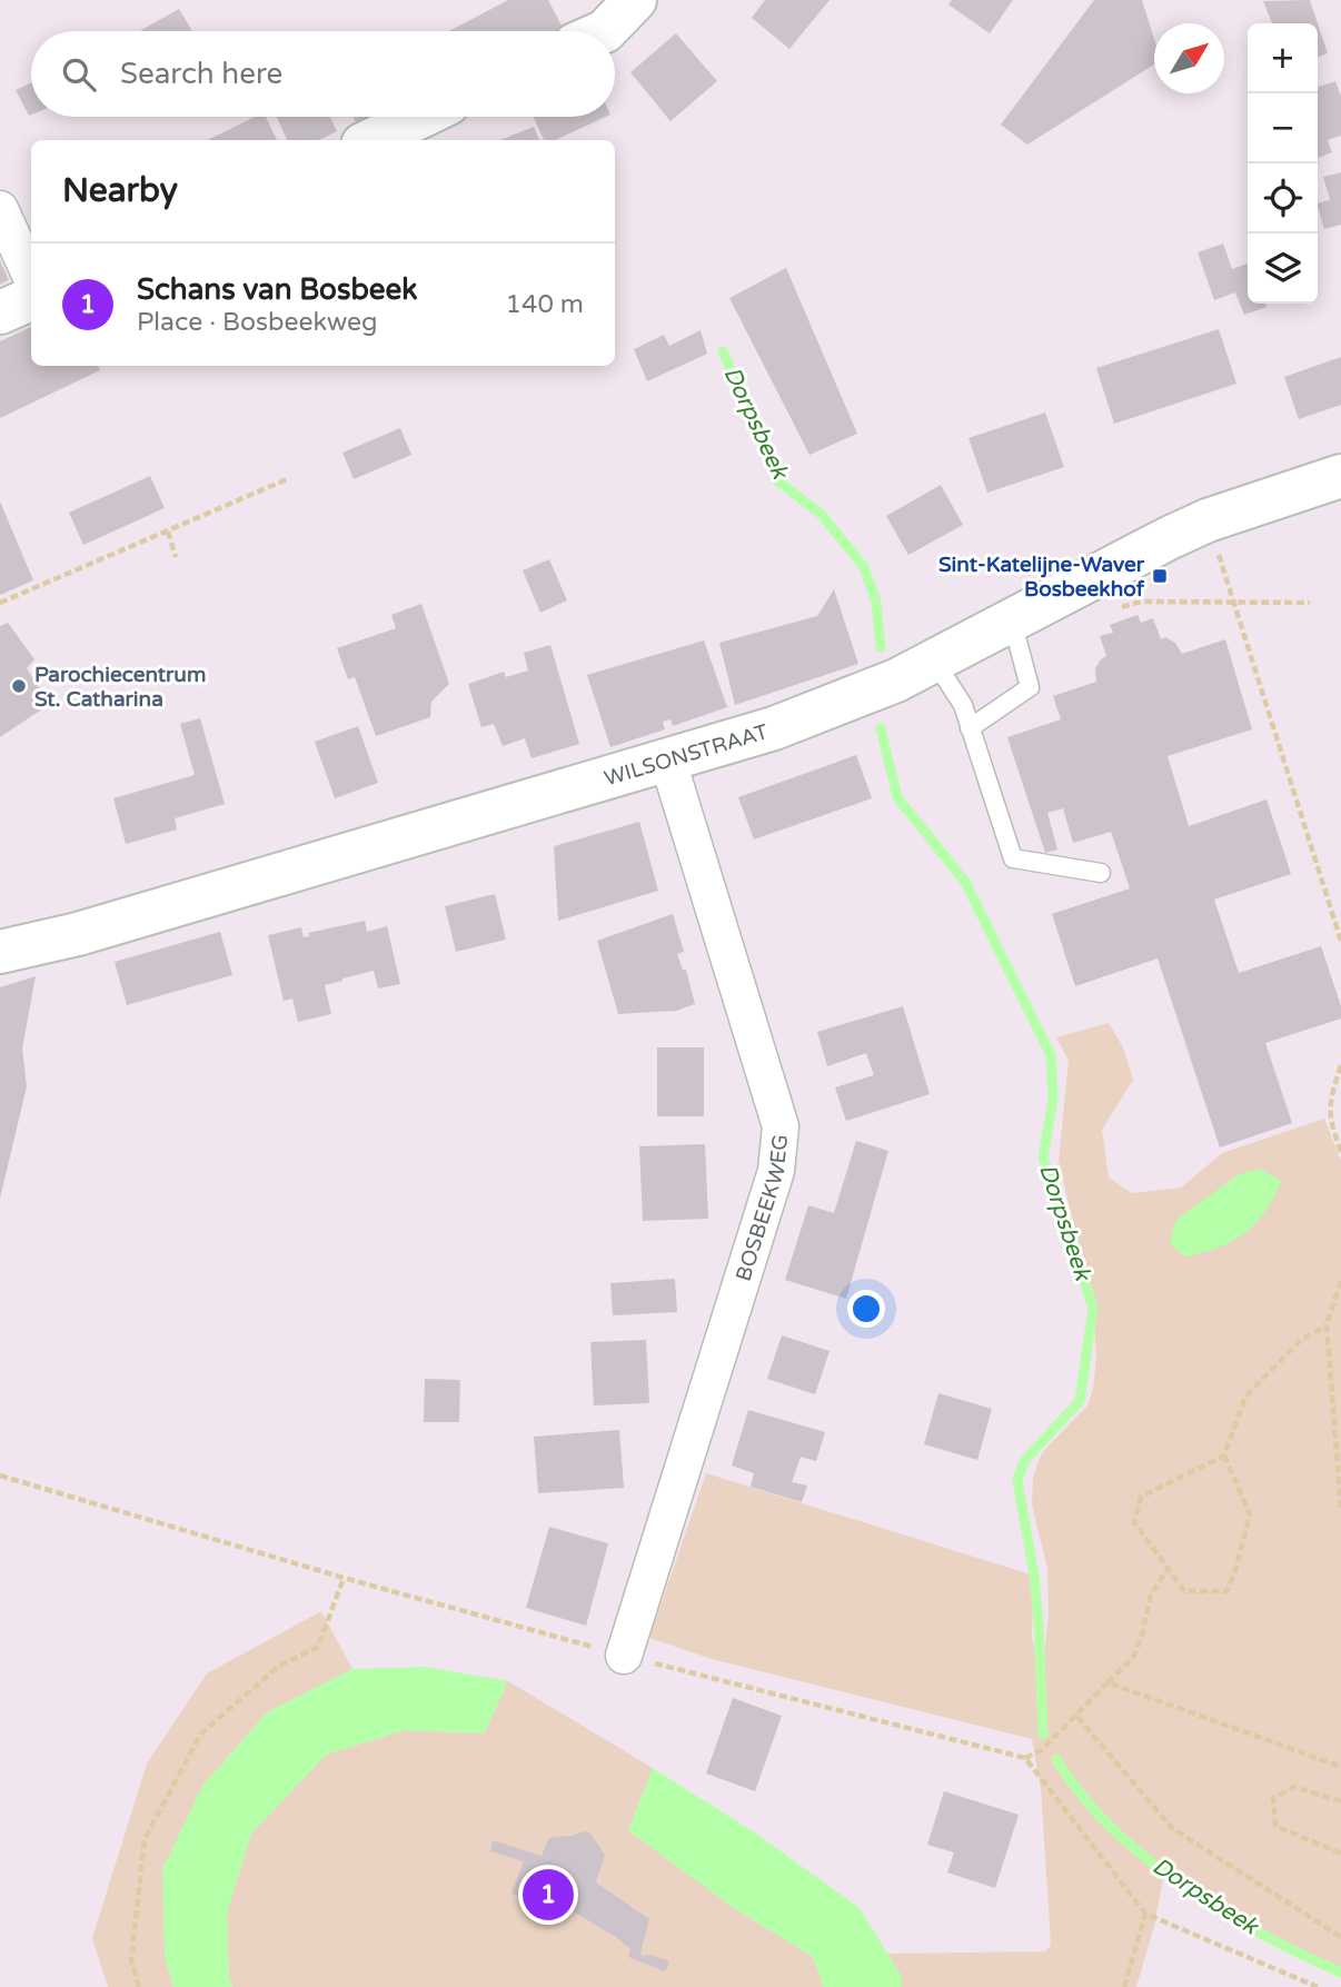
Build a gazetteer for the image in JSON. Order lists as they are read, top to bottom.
{
  "streets": {
    "street": ["WILSONSTRAAT", "BOSBEEKWEG"]
  },
  "crossings": [
    ["WILSONSTRAAT", "BOSBEEKWEG"]
  ],
  "water": ["Dorpsbeek"],
  "places": {
    "transit": ["Sint-Katelijne-Waver Bosbeekhof"],
    "other": ["Parochiecentrum St. Catharina"]
  },
  "north": "top right",
  "page": {
    "map_buttons": ["+", "−"],
    "search": "Search here",
    "heading": "Nearby",
    "list": [
      {
        "mark": "1",
        "name": "Schans van Bosbeek",
        "note": "Place · Bosbeekweg",
        "value": "140 m"
      }
    ],
    "pins": "1"
  }
}
